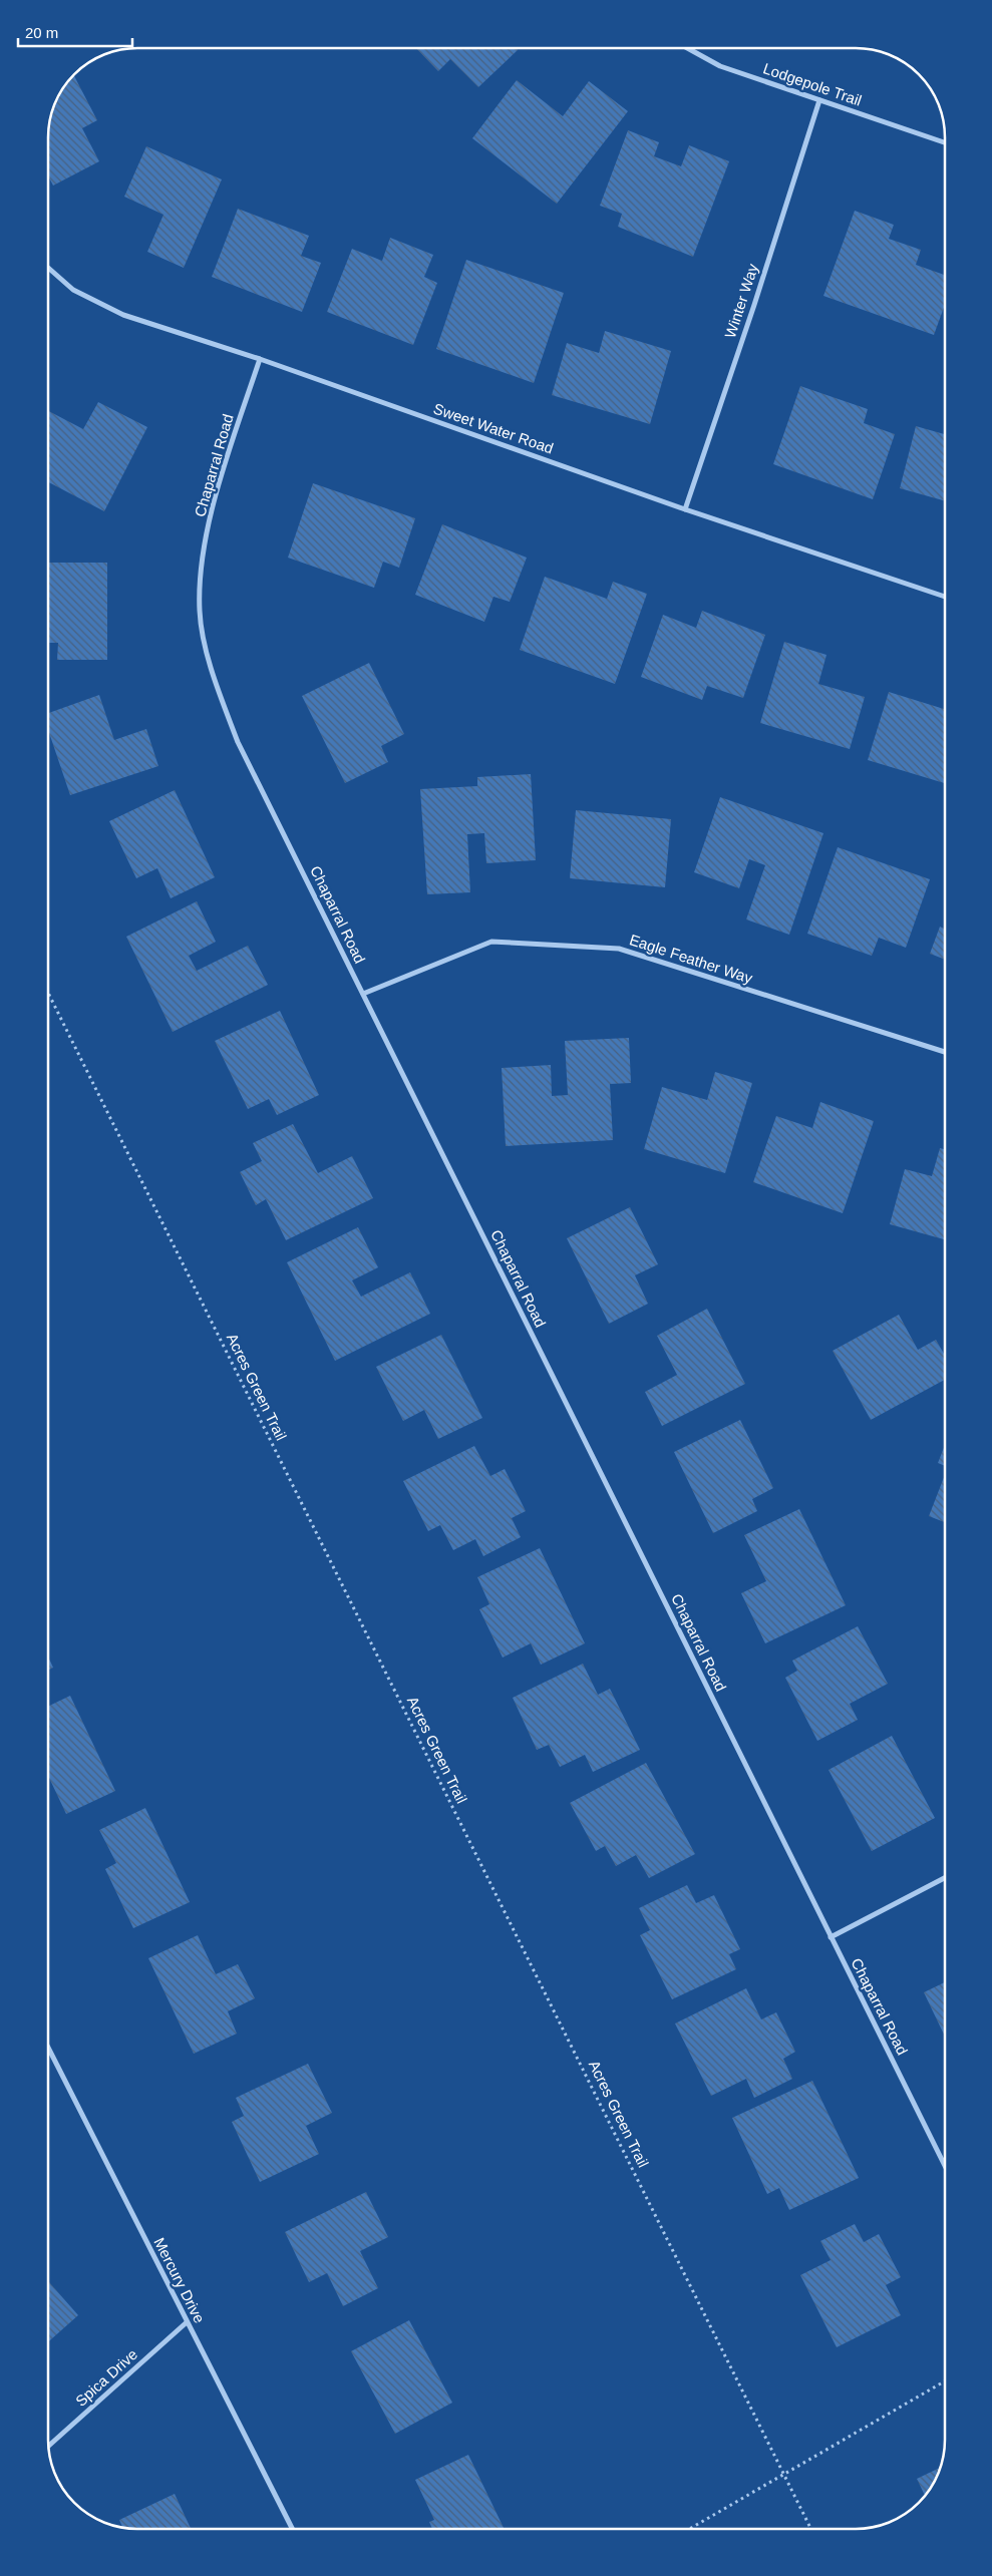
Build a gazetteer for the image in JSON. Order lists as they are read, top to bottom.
{
  "streets": {
    "street": [
      "Lodgepole Trail",
      "Winter Way",
      "Sweet Water Road",
      "Chaparral Road",
      "Eagle Feather Way",
      "Mercury Drive",
      "Spica Drive"
    ],
    "path": ["Acres Green Trail"]
  },
  "crossings": [
    ["Lodgepole Trail", "Winter Way"],
    ["Winter Way", "Sweet Water Road"],
    ["Sweet Water Road", "Chaparral Road"],
    ["Chaparral Road", "Eagle Feather Way"],
    ["Mercury Drive", "Spica Drive"]
  ],
  "scale_bar": "20 m"
}
